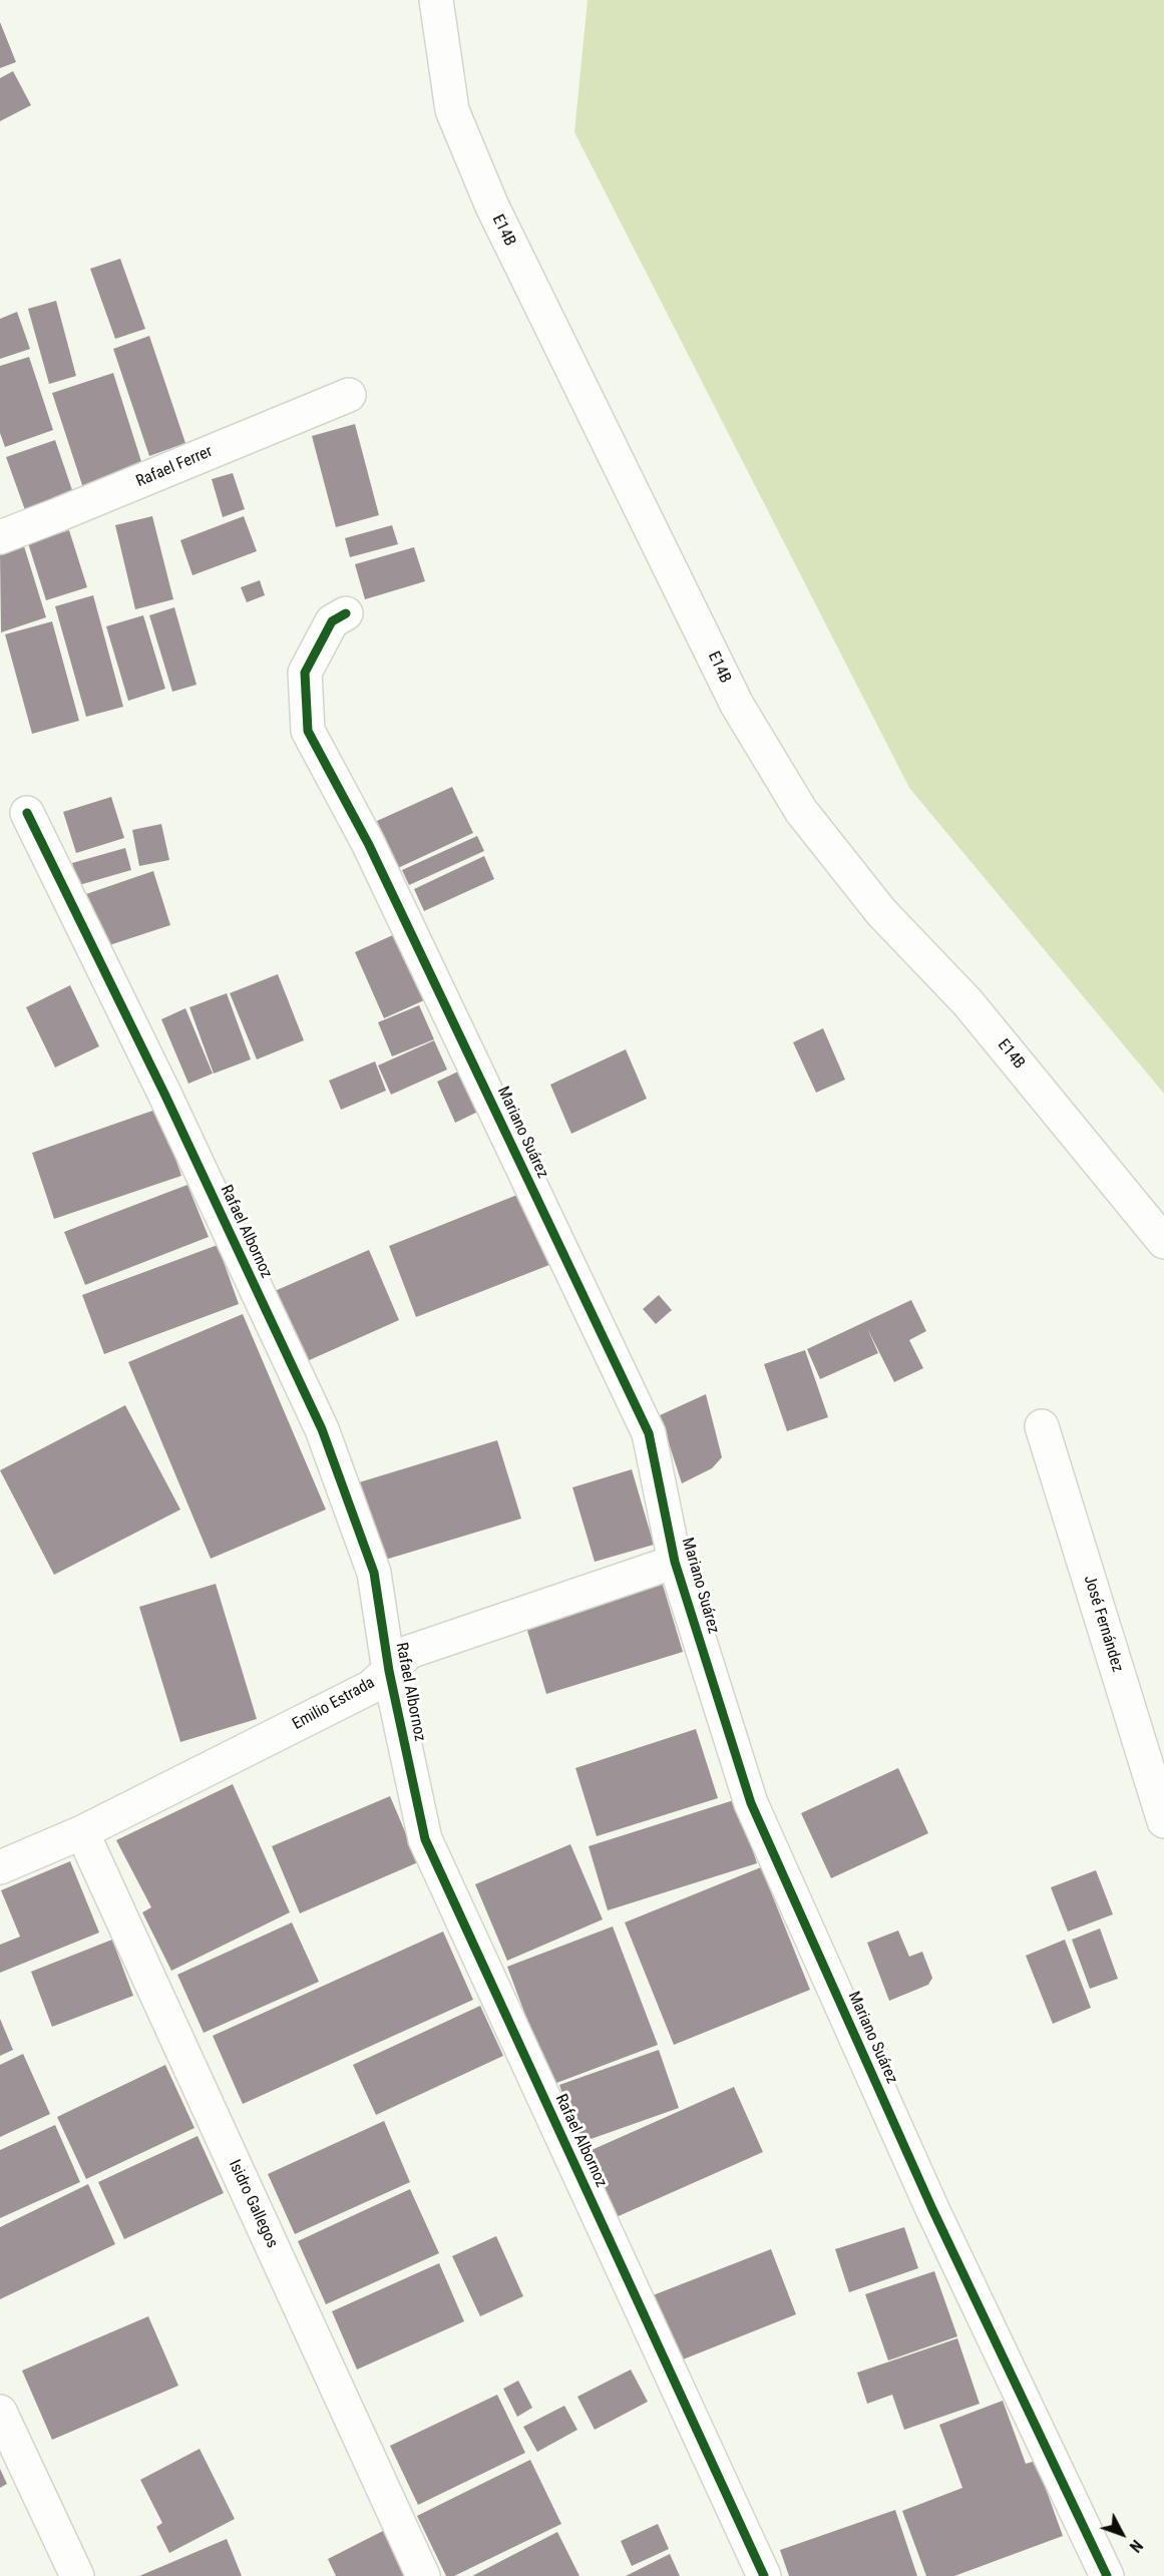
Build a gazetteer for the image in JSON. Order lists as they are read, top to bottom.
{
  "streets": {
    "street": [
      "E14B",
      "Rafael Ferrer",
      "Mariano Suárez",
      "Rafael Albornoz",
      "José Fernández",
      "Emilio Estrada",
      "Isidro Gallegos"
    ]
  },
  "crossings": [
    ["Mariano Suárez", "Emilio Estrada"],
    ["Rafael Albornoz", "Emilio Estrada"],
    ["Emilio Estrada", "Isidro Gallegos"]
  ],
  "north": "bottom right"
}
